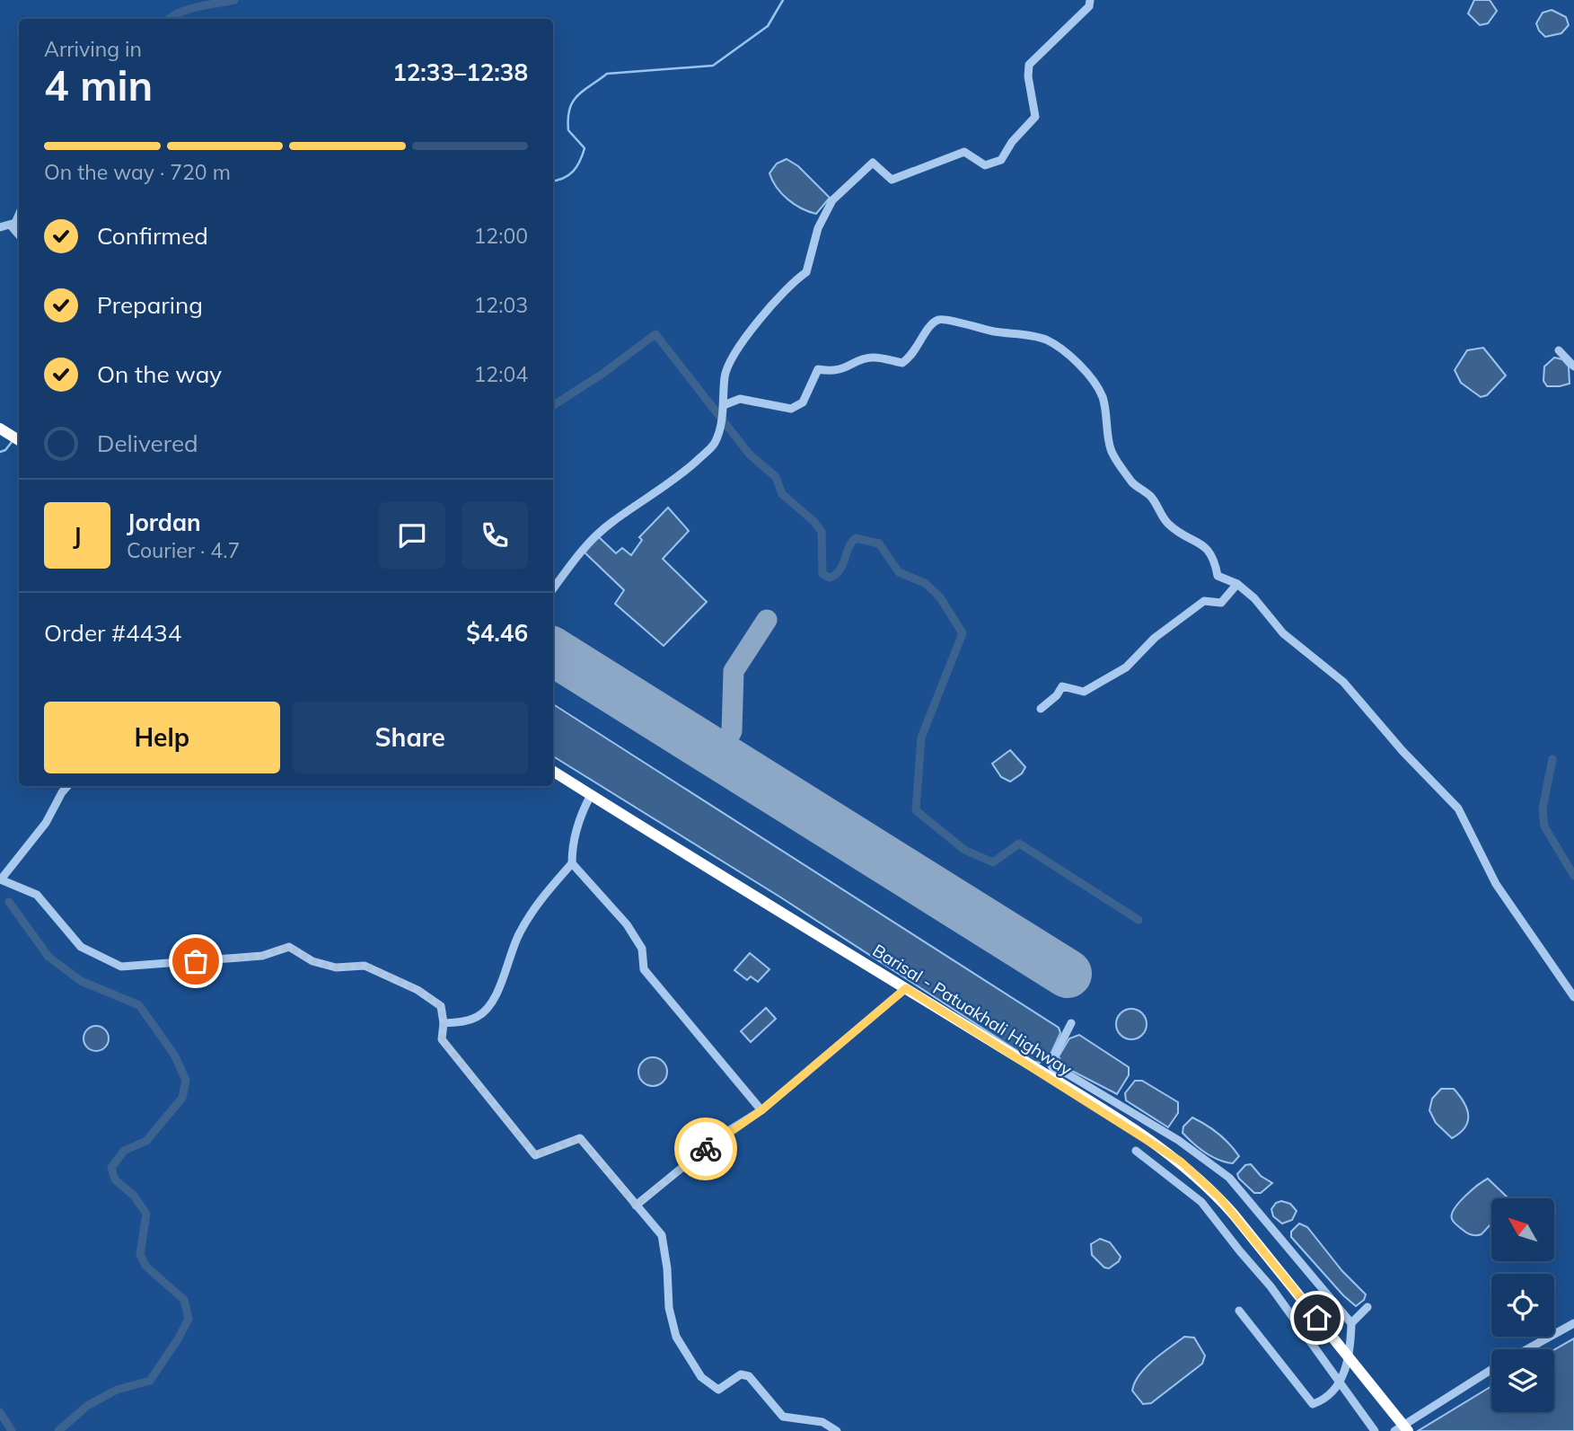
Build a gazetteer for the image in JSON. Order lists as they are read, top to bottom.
{
  "streets": {
    "highway": ["Barisal - Patuakhali Highway"]
  },
  "north": "top left",
  "page": {
    "heading": ["4 min", "Arriving in", "12:33–12:38"],
    "panel": [
      "Jordan",
      "Courier · 4.7",
      "Order #4434",
      "$4.46"
    ],
    "bar": "On the way · 720 m",
    "list": [
      ["Confirmed", "12:00"],
      ["Preparing", "12:03"],
      ["On the way", "12:04"],
      "Delivered"
    ],
    "round": "J",
    "buttons": ["Help", "Share"]
  }
}
